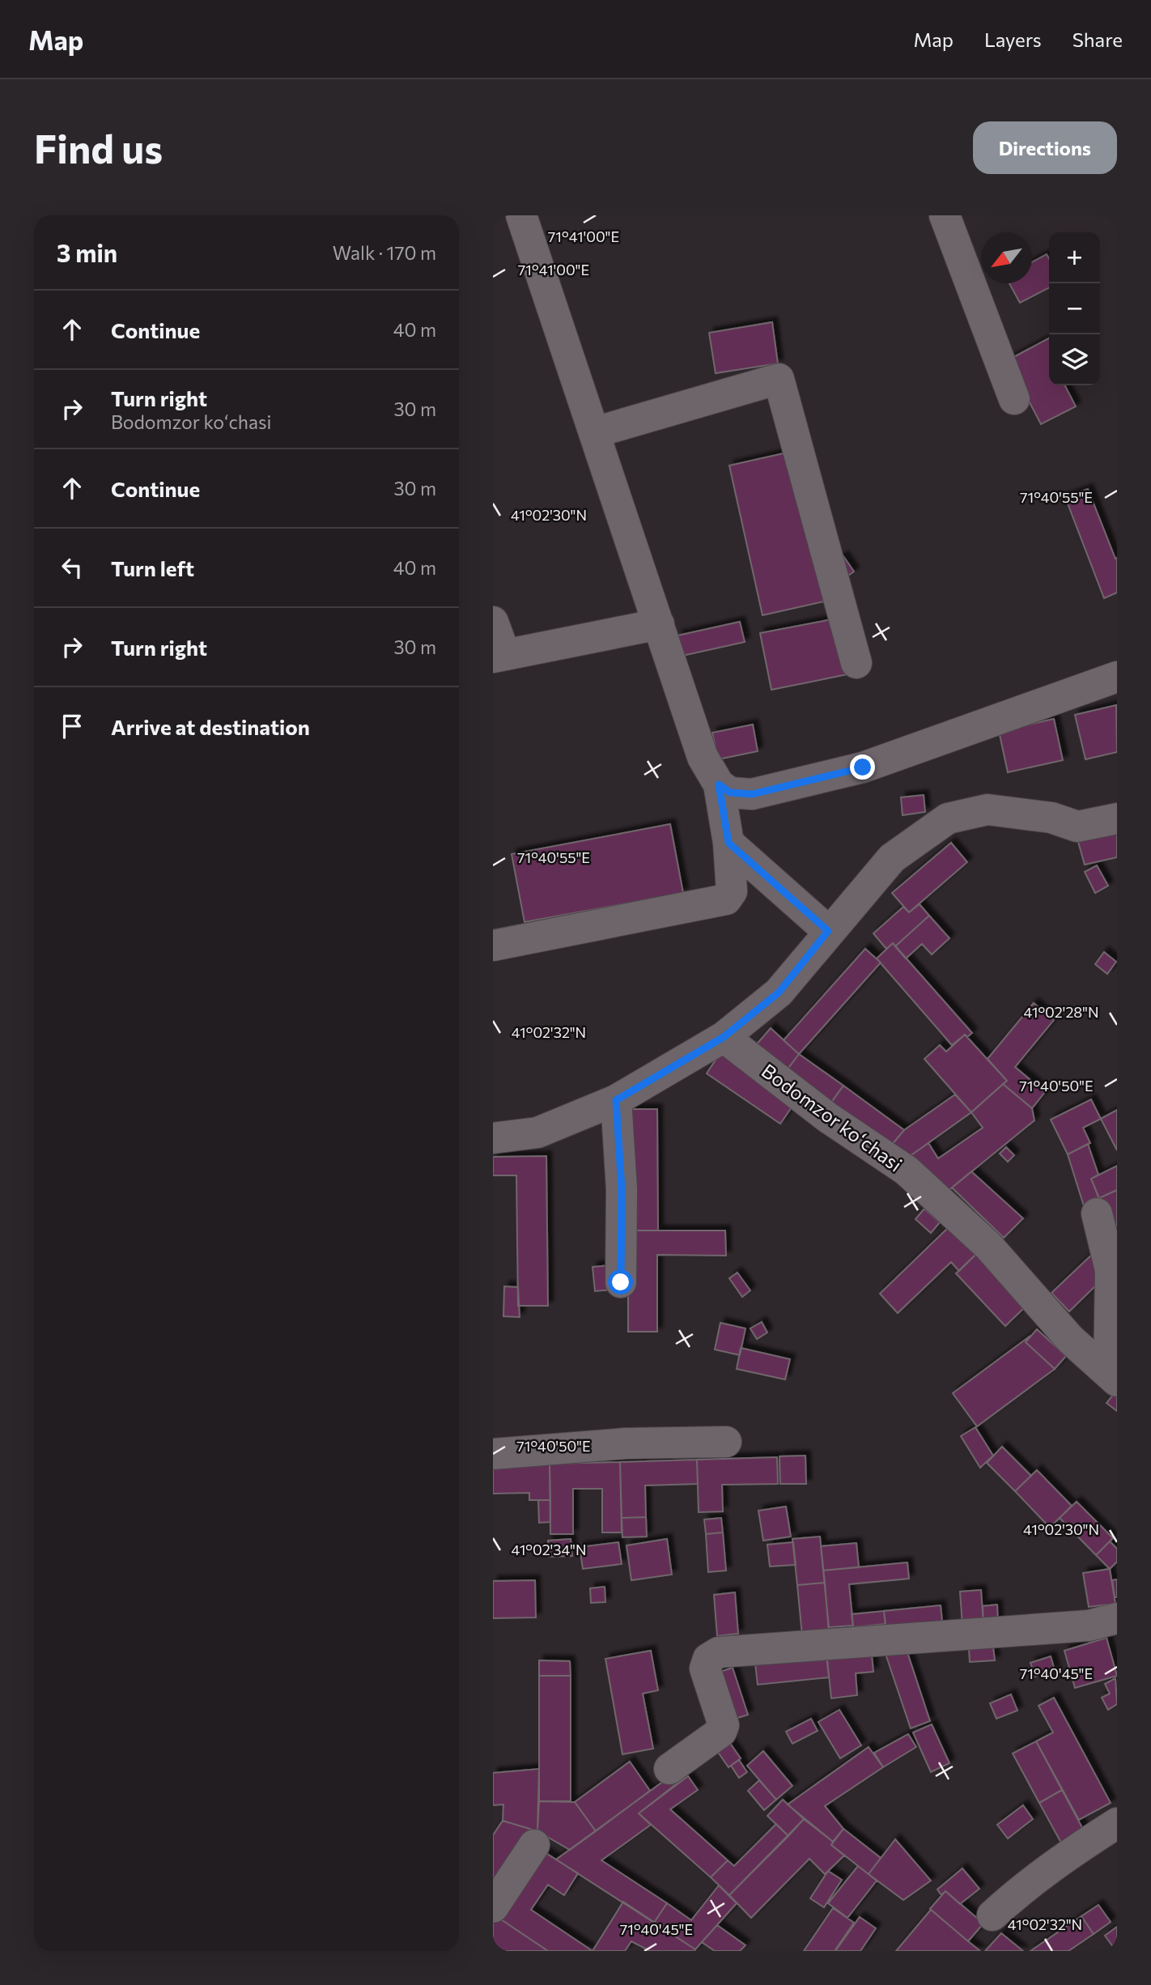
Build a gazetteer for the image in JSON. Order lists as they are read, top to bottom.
{
  "streets": {
    "street": ["Bodomzor koʻchasi"]
  },
  "north": "bottom left",
  "page": {
    "header": "Map",
    "nav": ["Map", "Layers", "Share"],
    "buttons": "Directions",
    "title": "Find us",
    "heading": ["3 min", "Walk · 170 m"],
    "map_buttons": ["+", "−"],
    "list": [
      ["Continue", "40 m"],
      ["Turn right", "Bodomzor koʻchasi", "30 m"],
      ["Continue", "30 m"],
      ["Turn left", "40 m"],
      ["Turn right", "30 m"],
      "Arrive at destination"
    ]
  },
  "coordinates": [
    "71°41'00\"E",
    "71°40'55\"E",
    "41°02'30\"N",
    "41°02'28\"N",
    "41°02'32\"N",
    "71°40'50\"E",
    "41°02'34\"N",
    "71°40'45\"E"
  ]
}
